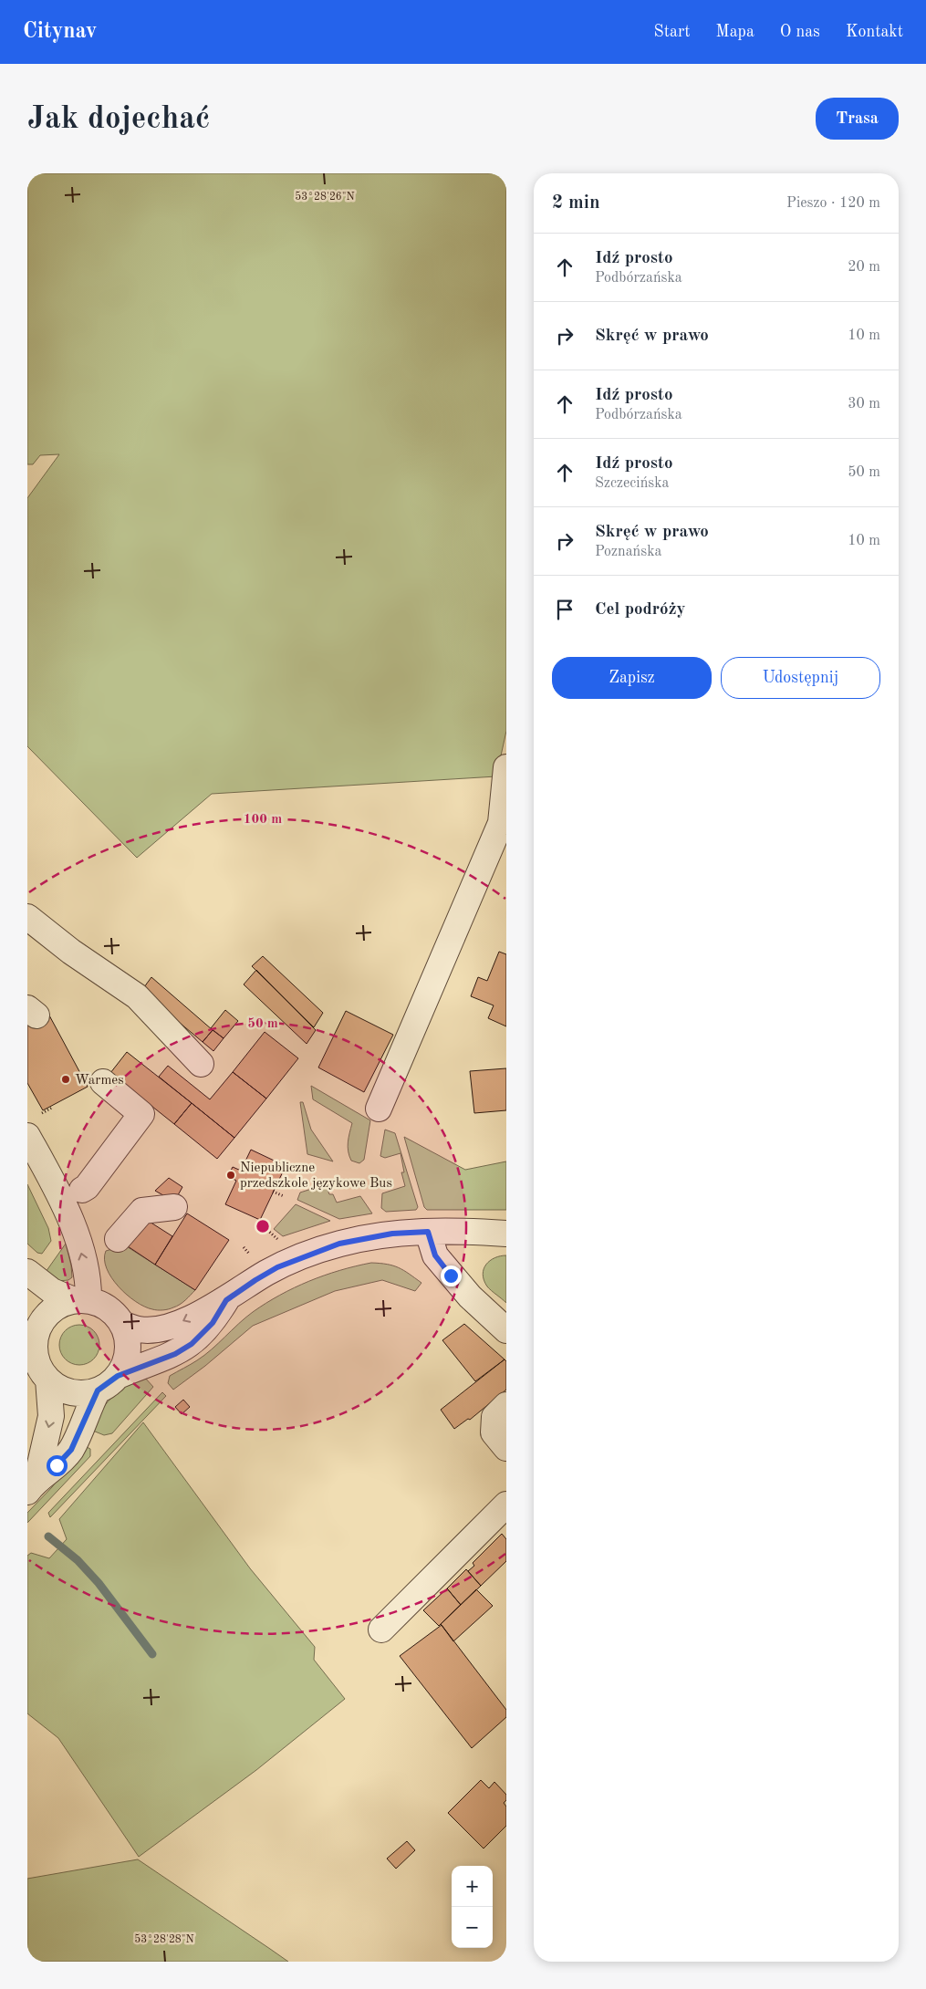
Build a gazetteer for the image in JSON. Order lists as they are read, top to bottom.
{
  "places": ["Warmes", "Niepubliczne przedszkole językowe Bus"],
  "page": {
    "header": "Citynav",
    "nav": [
      "Start",
      "Mapa",
      "O nas",
      "Kontakt"
    ],
    "buttons": [
      "Trasa",
      ["Zapisz", "Udostępnij"]
    ],
    "title": "Jak dojechać",
    "heading": ["2 min", "Pieszo · 120 m"],
    "list": [
      ["Idź prosto", "Podbórzańska", "20 m"],
      ["Skręć w prawo", "10 m"],
      ["Idź prosto", "Podbórzańska", "30 m"],
      ["Idź prosto", "Szczecińska", "50 m"],
      ["Skręć w prawo", "Poznańska", "10 m"],
      "Cel podróży"
    ],
    "map_buttons": ["+", "−"]
  },
  "coordinates": ["53°28'26\"N", "53°28'28\"N"],
  "rings": ["100 m", "50 m"]
}
